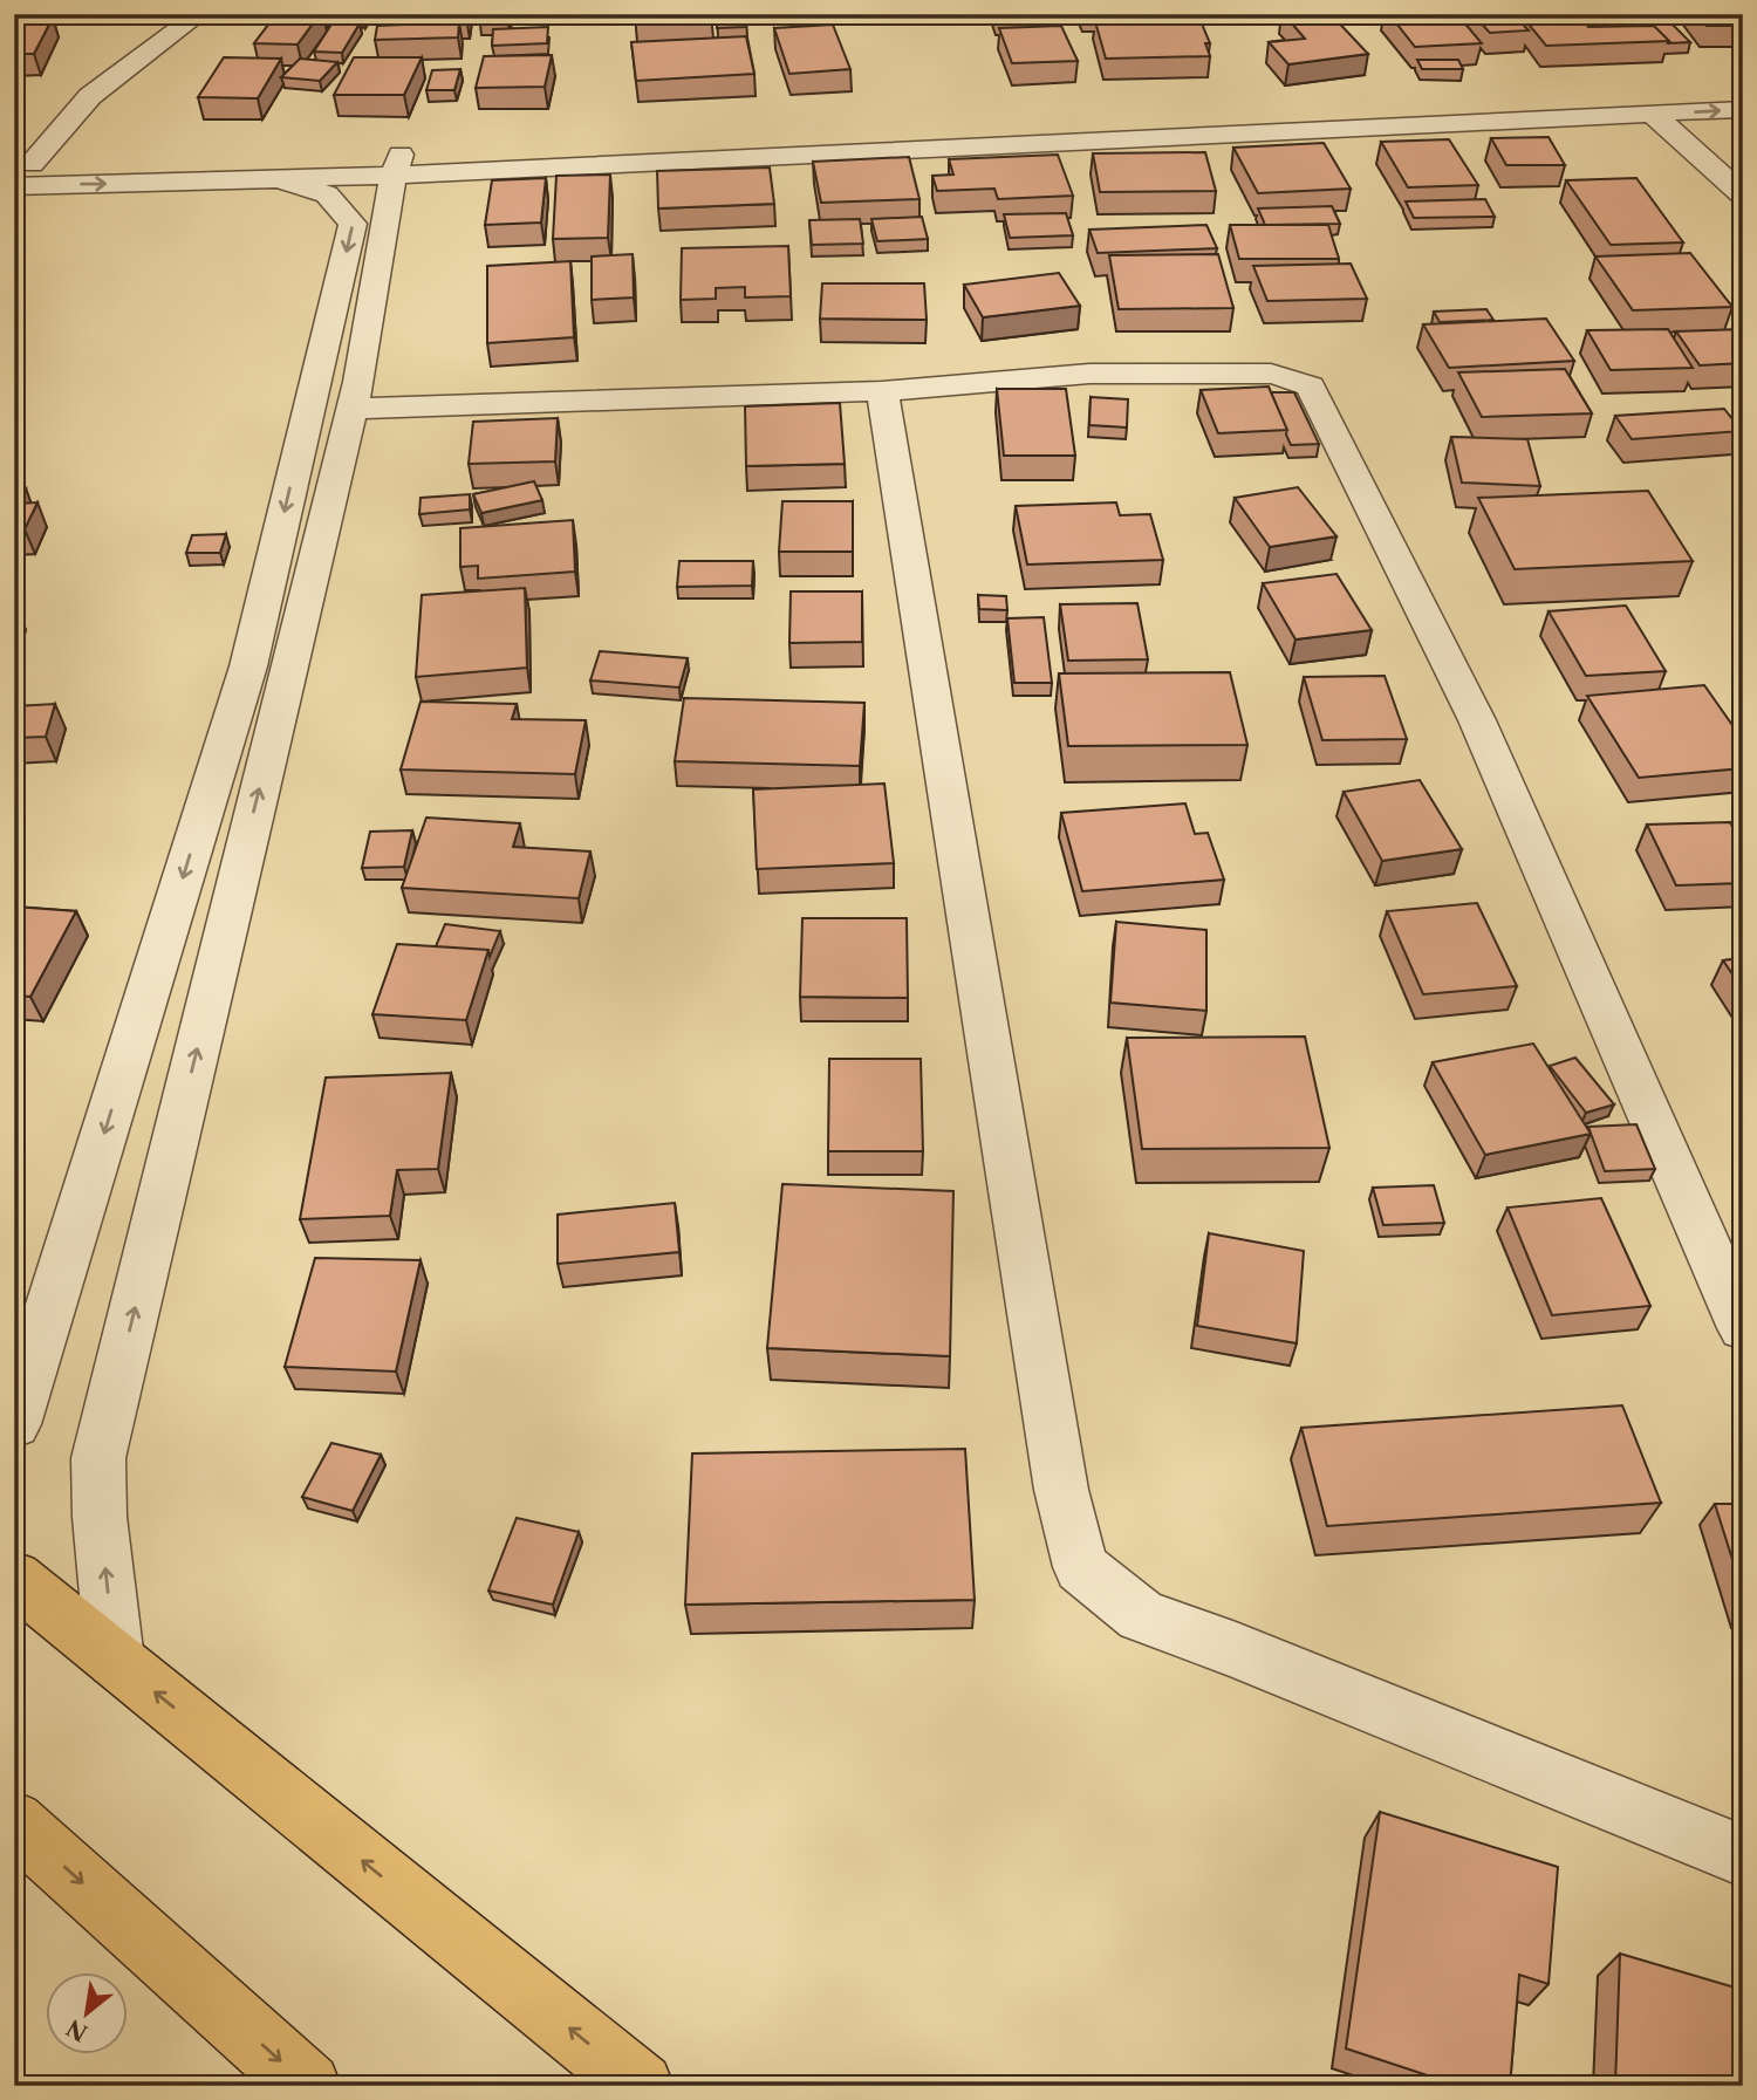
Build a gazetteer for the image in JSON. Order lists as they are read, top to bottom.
{
  "north": "bottom left"
}
